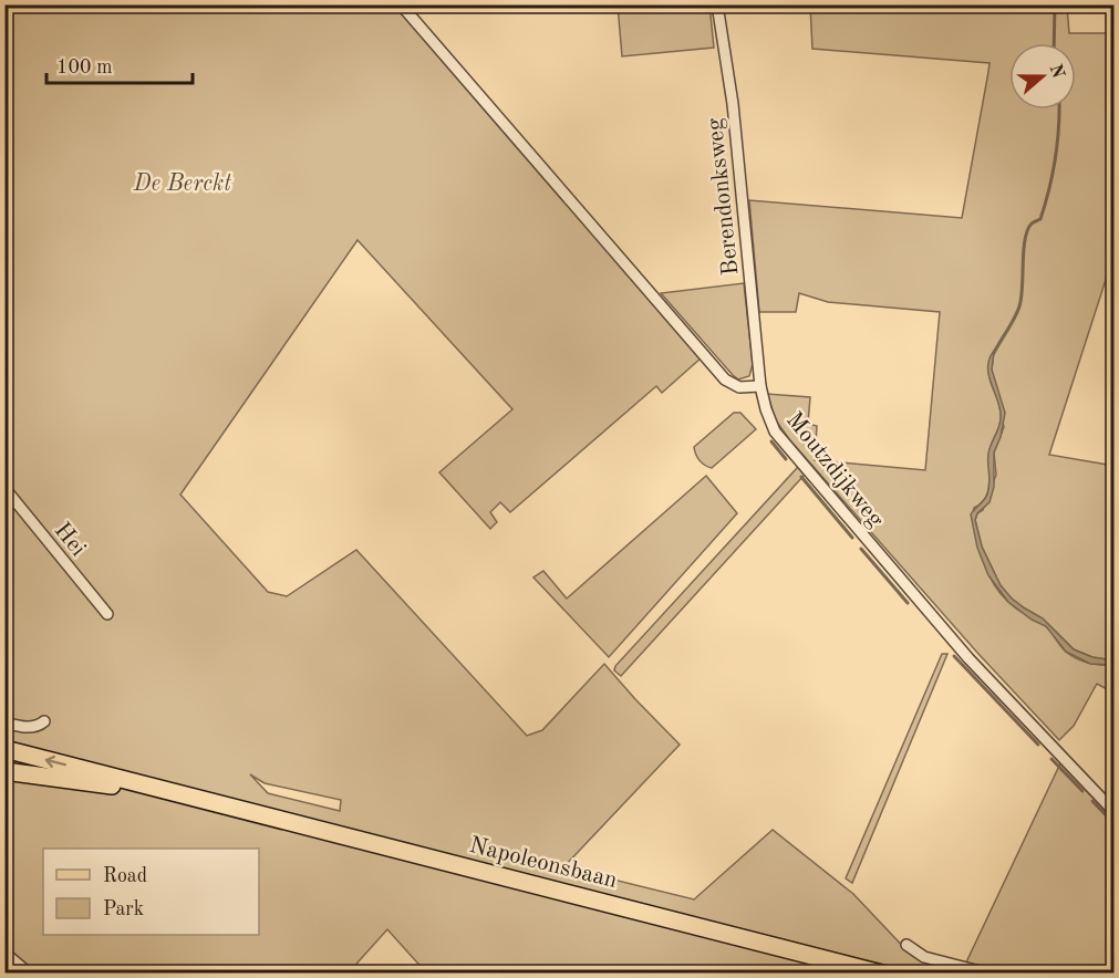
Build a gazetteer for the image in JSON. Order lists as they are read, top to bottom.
{
  "streets": {
    "main road": ["Napoleonsbaan"],
    "street": ["Berendonksweg", "Moutzdijkweg", "Hei"]
  },
  "crossings": [
    ["Berendonksweg", "Moutzdijkweg"]
  ],
  "parks": ["De Berckt"],
  "legend": ["Road", "Park"],
  "scale_bar": "100 m",
  "north": "right"
}
